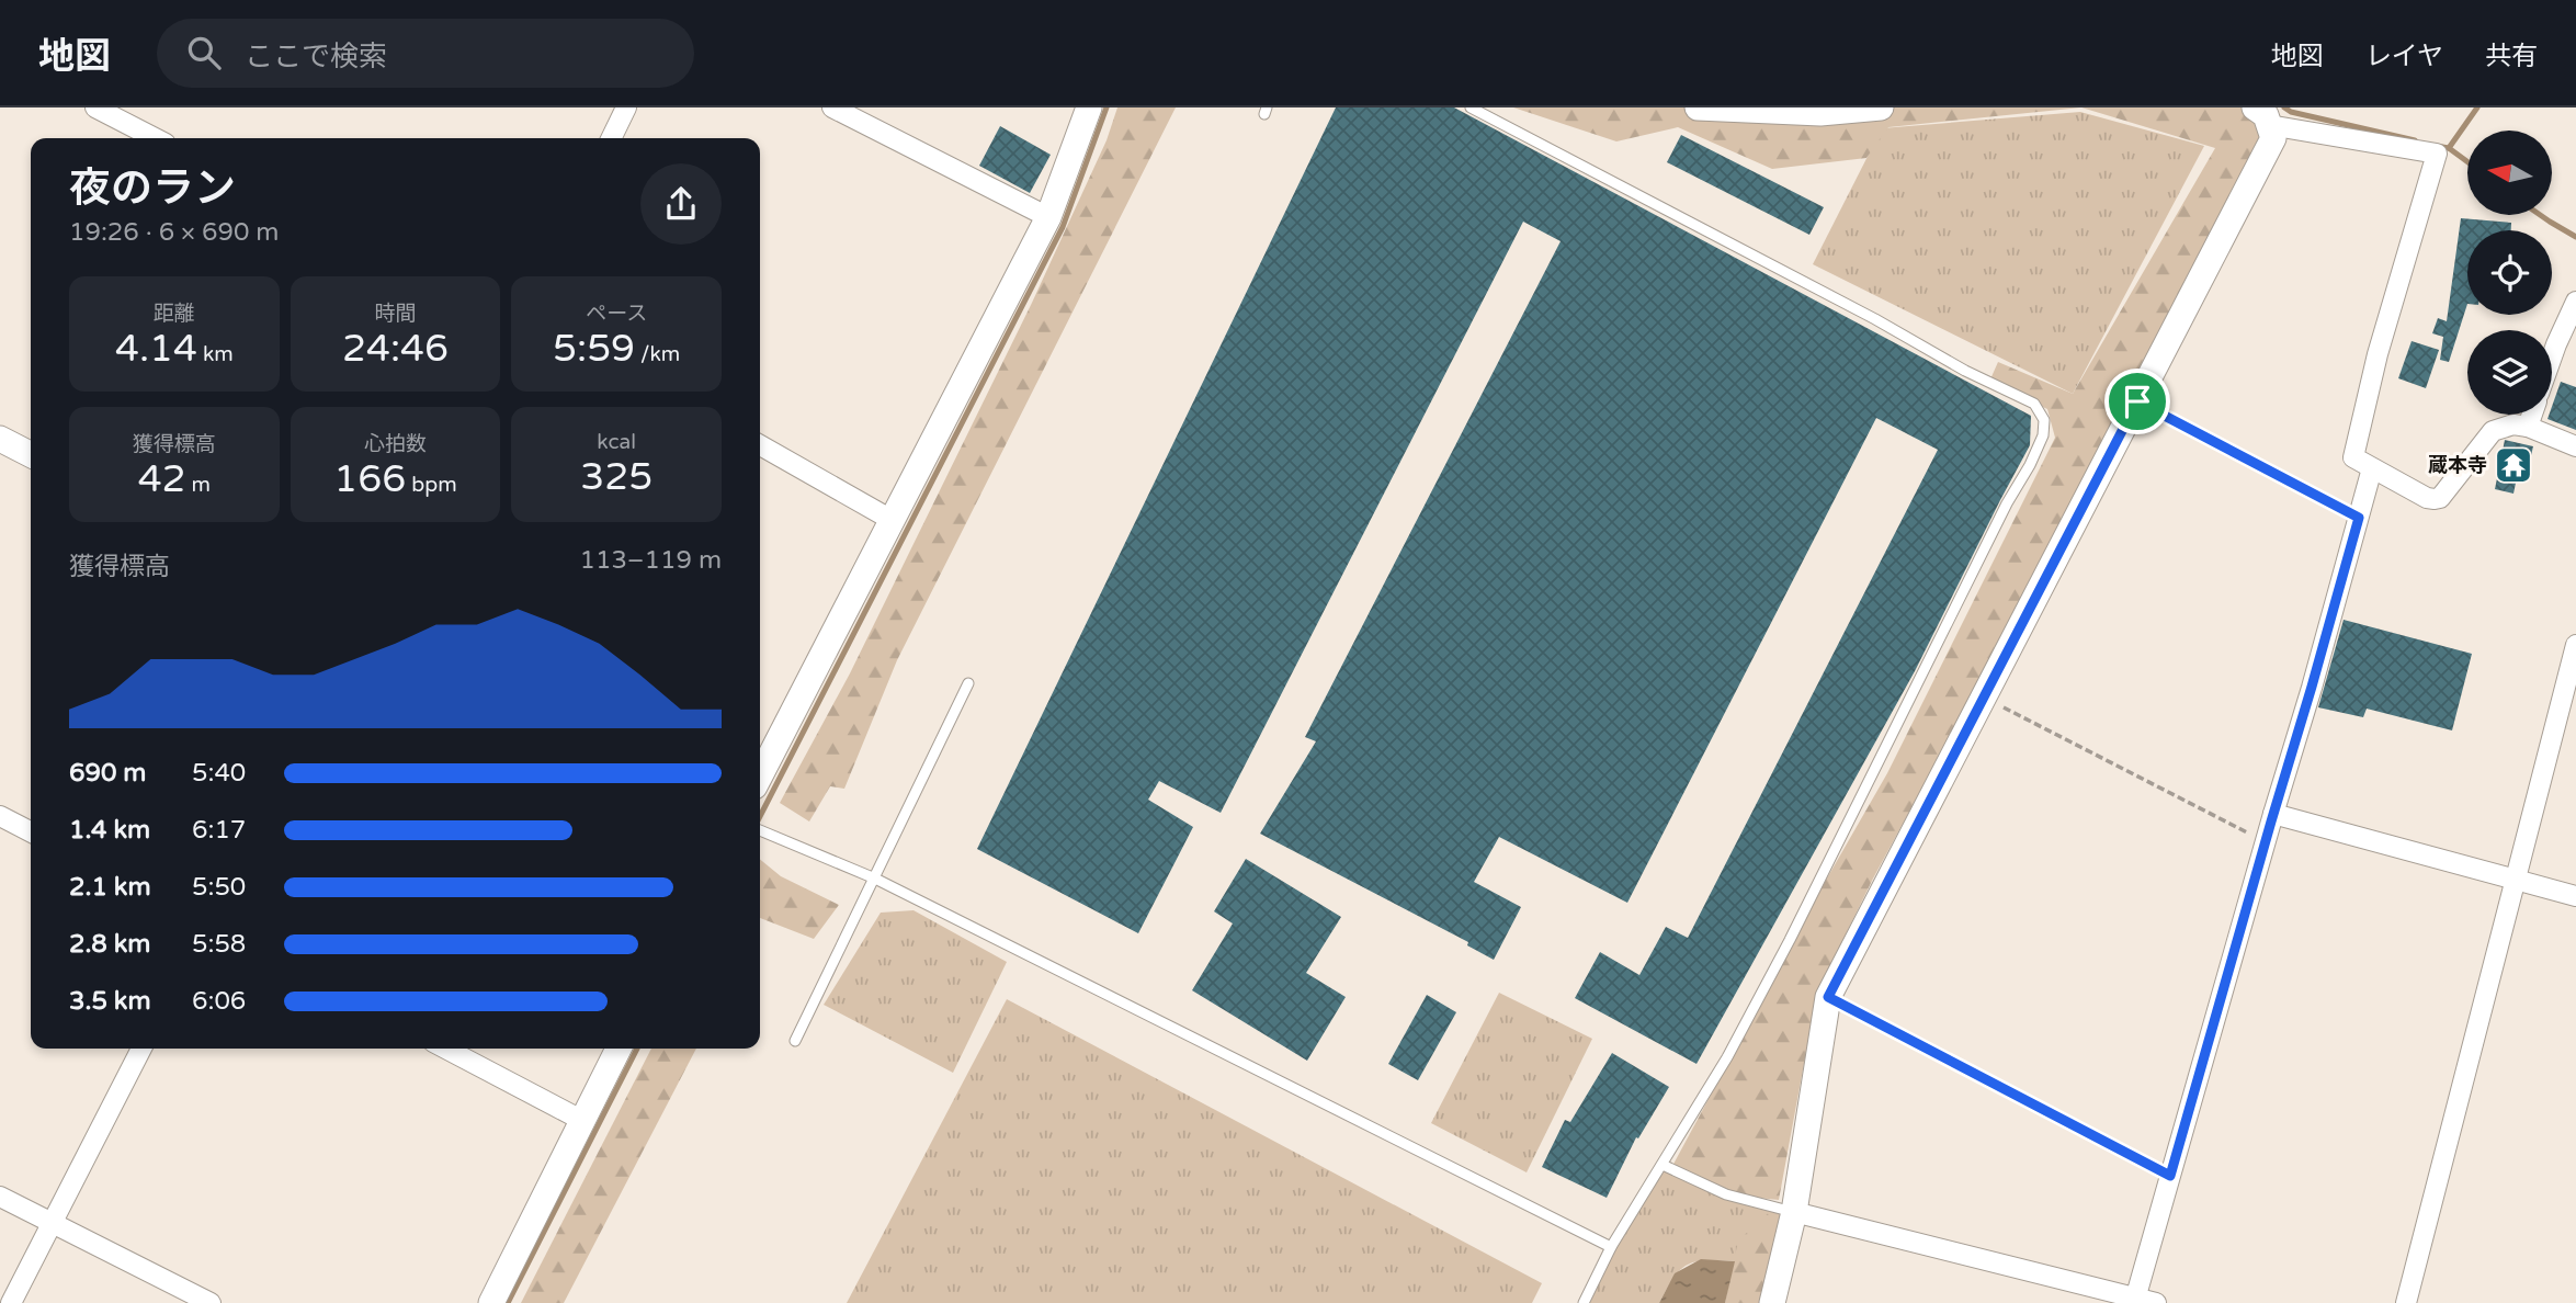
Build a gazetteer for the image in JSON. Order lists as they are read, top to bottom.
{
  "places": {
    "temple": ["蔵本寺"]
  },
  "north": "left",
  "page": {
    "header": "地図",
    "search": "ここで検索",
    "nav": ["地図", "レイヤ", "共有"],
    "heading": ["夜のラン", "19:26 · 6 × 690 m"],
    "stats": [
      ["距離", "4.14 km"],
      ["時間", "24:46"],
      ["ペース", "5:59 /km"],
      ["獲得標高", "42 m"],
      ["心拍数", "166 bpm"],
      ["kcal", "325"]
    ],
    "chart": ["獲得標高", "113–119 m"],
    "list": [
      {
        "name": "690 m",
        "note": "5:40"
      },
      {
        "name": "1.4 km",
        "note": "6:17"
      },
      {
        "name": "2.1 km",
        "note": "5:50"
      },
      {
        "name": "2.8 km",
        "note": "5:58"
      },
      {
        "name": "3.5 km",
        "note": "6:06"
      }
    ]
  }
}
